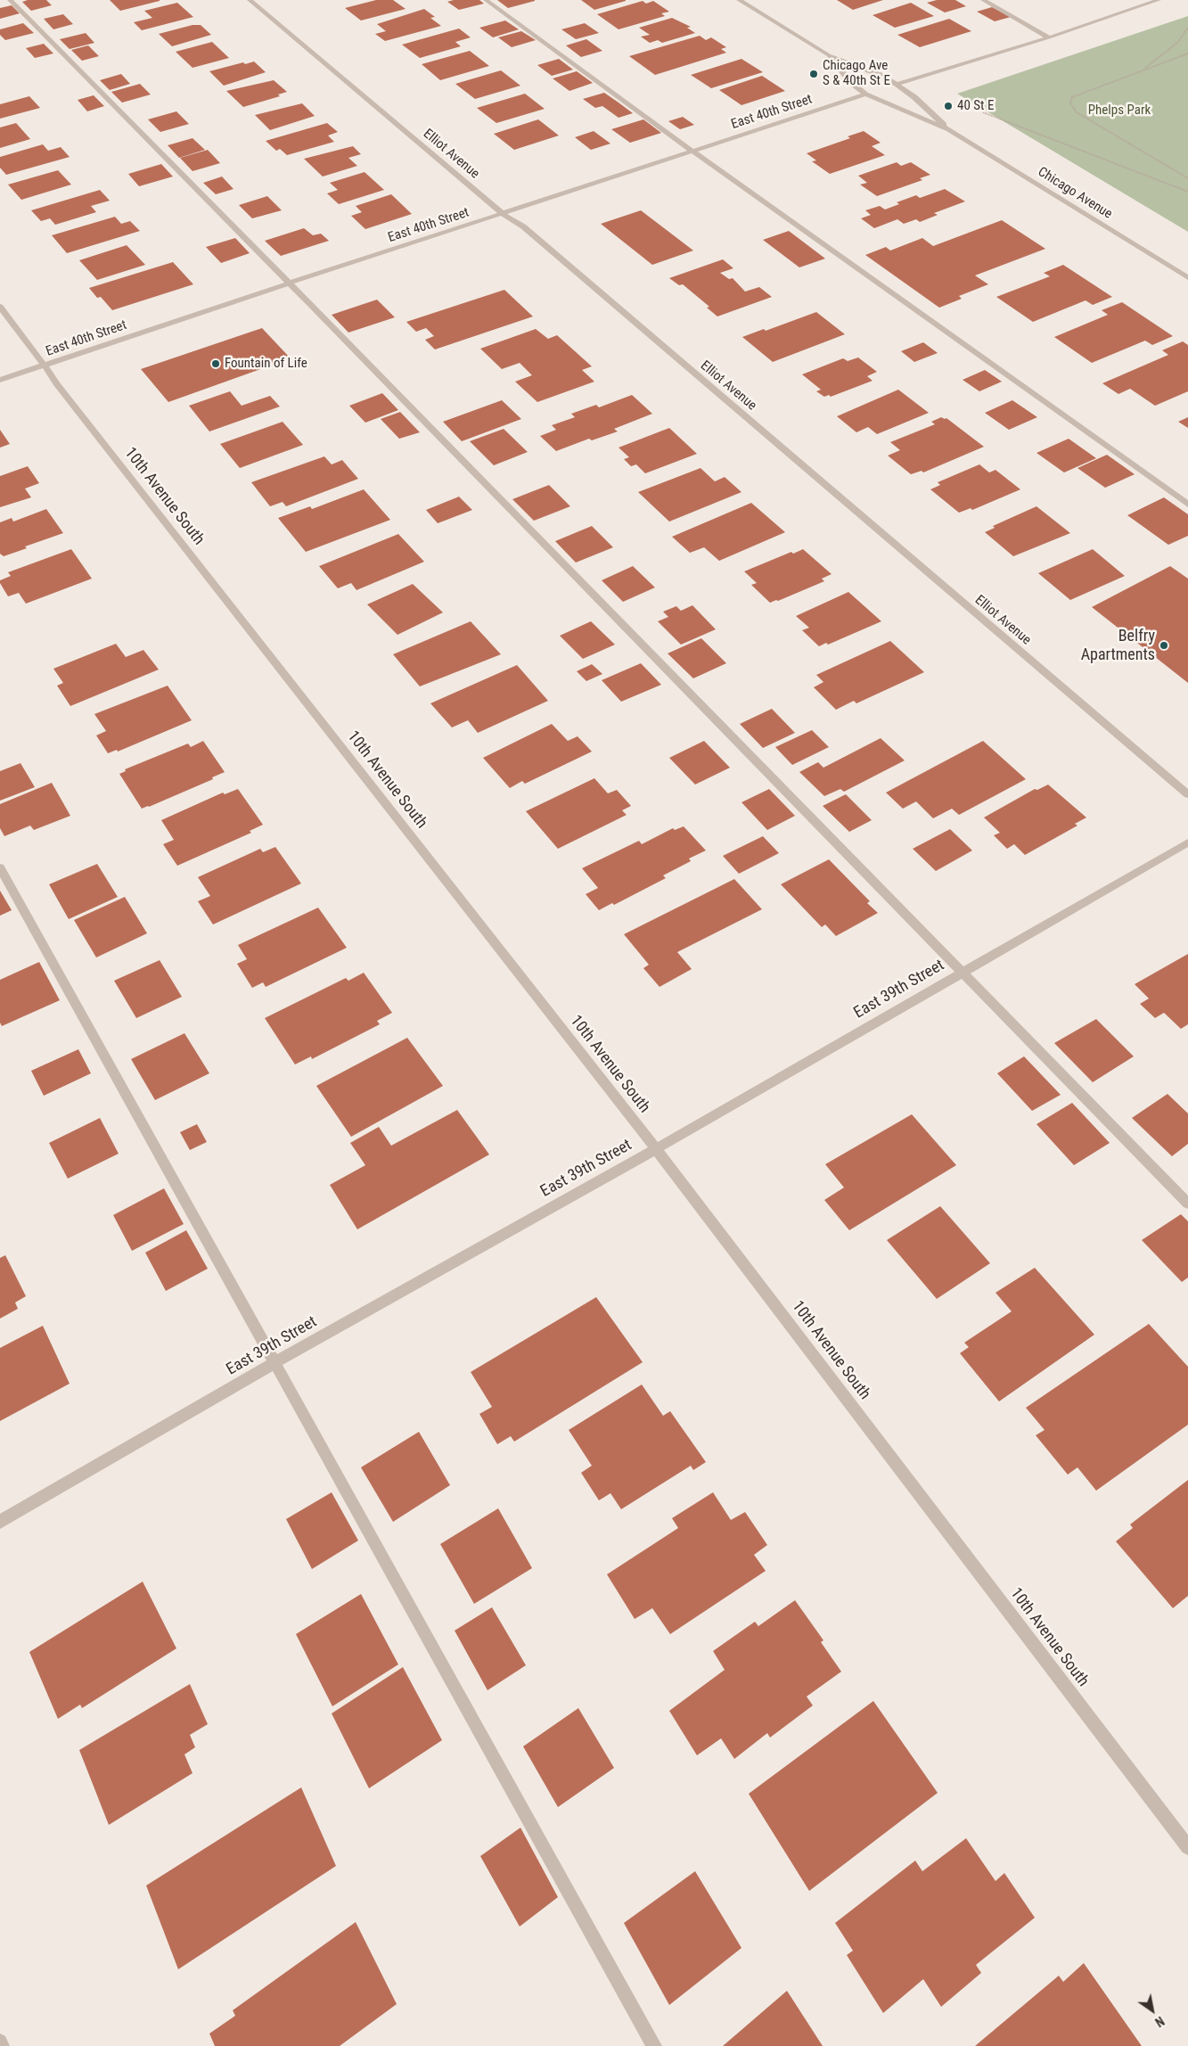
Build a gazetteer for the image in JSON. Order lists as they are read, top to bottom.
{
  "streets": {
    "street": [
      "East 40th Street",
      "Elliot Avenue",
      "Chicago Avenue",
      "10th Avenue South",
      "East 39th Street"
    ]
  },
  "crossings": [
    ["East 40th Street", "Elliot Avenue"],
    ["East 40th Street", "Chicago Avenue"],
    ["East 40th Street", "10th Avenue South"],
    ["10th Avenue South", "East 39th Street"]
  ],
  "parks": ["Phelps Park"],
  "places": [
    "Chicago Ave S & 40th St E",
    "40 St E",
    "Fountain of Life",
    "Belfry Apartments"
  ],
  "north": "bottom right"
}
